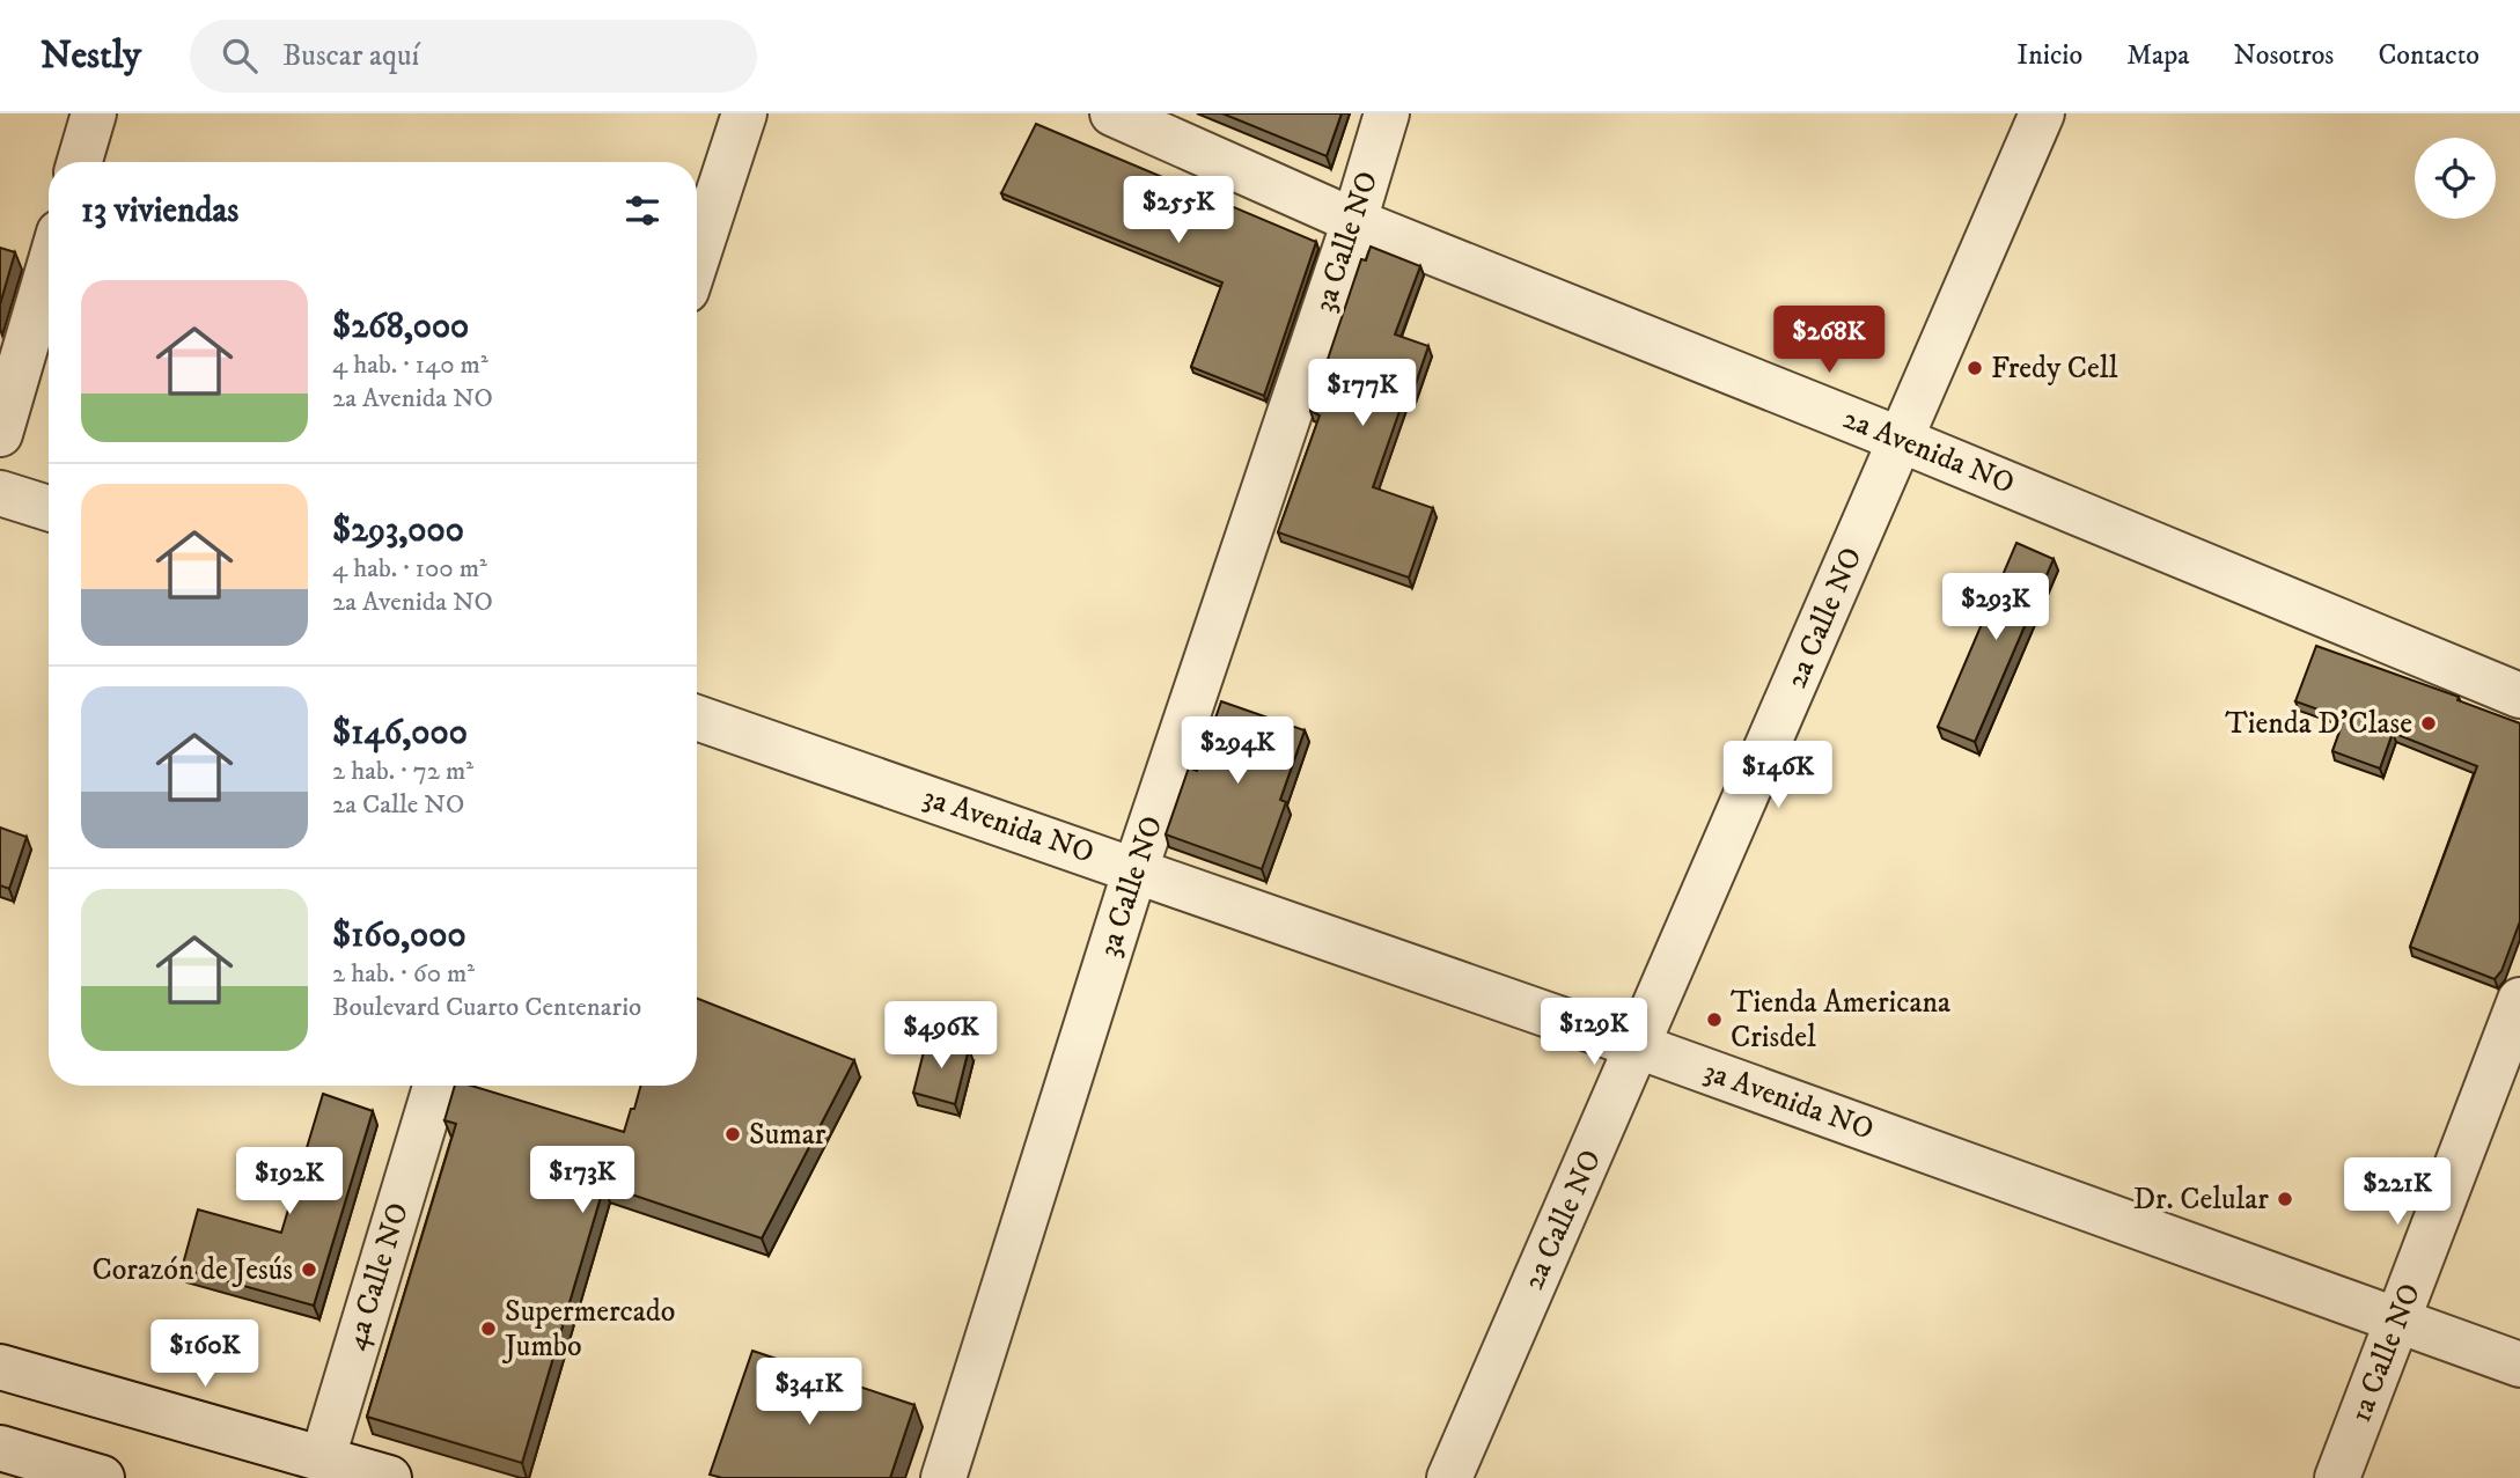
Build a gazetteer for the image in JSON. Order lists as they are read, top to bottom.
{
  "streets": {
    "street": [
      "3a Calle NO",
      "2a Avenida NO",
      "2a Calle NO",
      "3a Avenida NO",
      "4a Calle NO",
      "1a Calle NO"
    ]
  },
  "crossings": [
    ["3a Calle NO", "2a Avenida NO"],
    ["3a Calle NO", "3a Avenida NO"],
    ["2a Avenida NO", "2a Calle NO"],
    ["2a Calle NO", "3a Avenida NO"],
    ["3a Avenida NO", "1a Calle NO"]
  ],
  "places": [
    "Fredy Cell",
    "Tienda D'Clase",
    "Tienda Americana Crisdel",
    "Sumar",
    "Dr. Celular",
    "Corazón de Jesús",
    "Supermercado Jumbo"
  ],
  "page": {
    "header": "Nestly",
    "search": "Buscar aquí",
    "nav": [
      "Inicio",
      "Mapa",
      "Nosotros",
      "Contacto"
    ],
    "heading": "13 viviendas",
    "price": [
      "$255K",
      "$268K",
      "$177K",
      "$293K",
      "$294K",
      "$146K",
      "$129K",
      "$496K",
      "$173K",
      "$192K",
      "$221K",
      "$160K",
      "$341K"
    ],
    "list": [
      {
        "name": "$268,000",
        "note": "4 hab. · 140 m² · 2a Avenida NO"
      },
      {
        "name": "$293,000",
        "note": "4 hab. · 100 m² · 2a Avenida NO"
      },
      {
        "name": "$146,000",
        "note": "2 hab. · 72 m² · 2a Calle NO"
      },
      {
        "name": "$160,000",
        "note": "2 hab. · 60 m² · Boulevard Cuarto Centenario"
      }
    ]
  }
}
